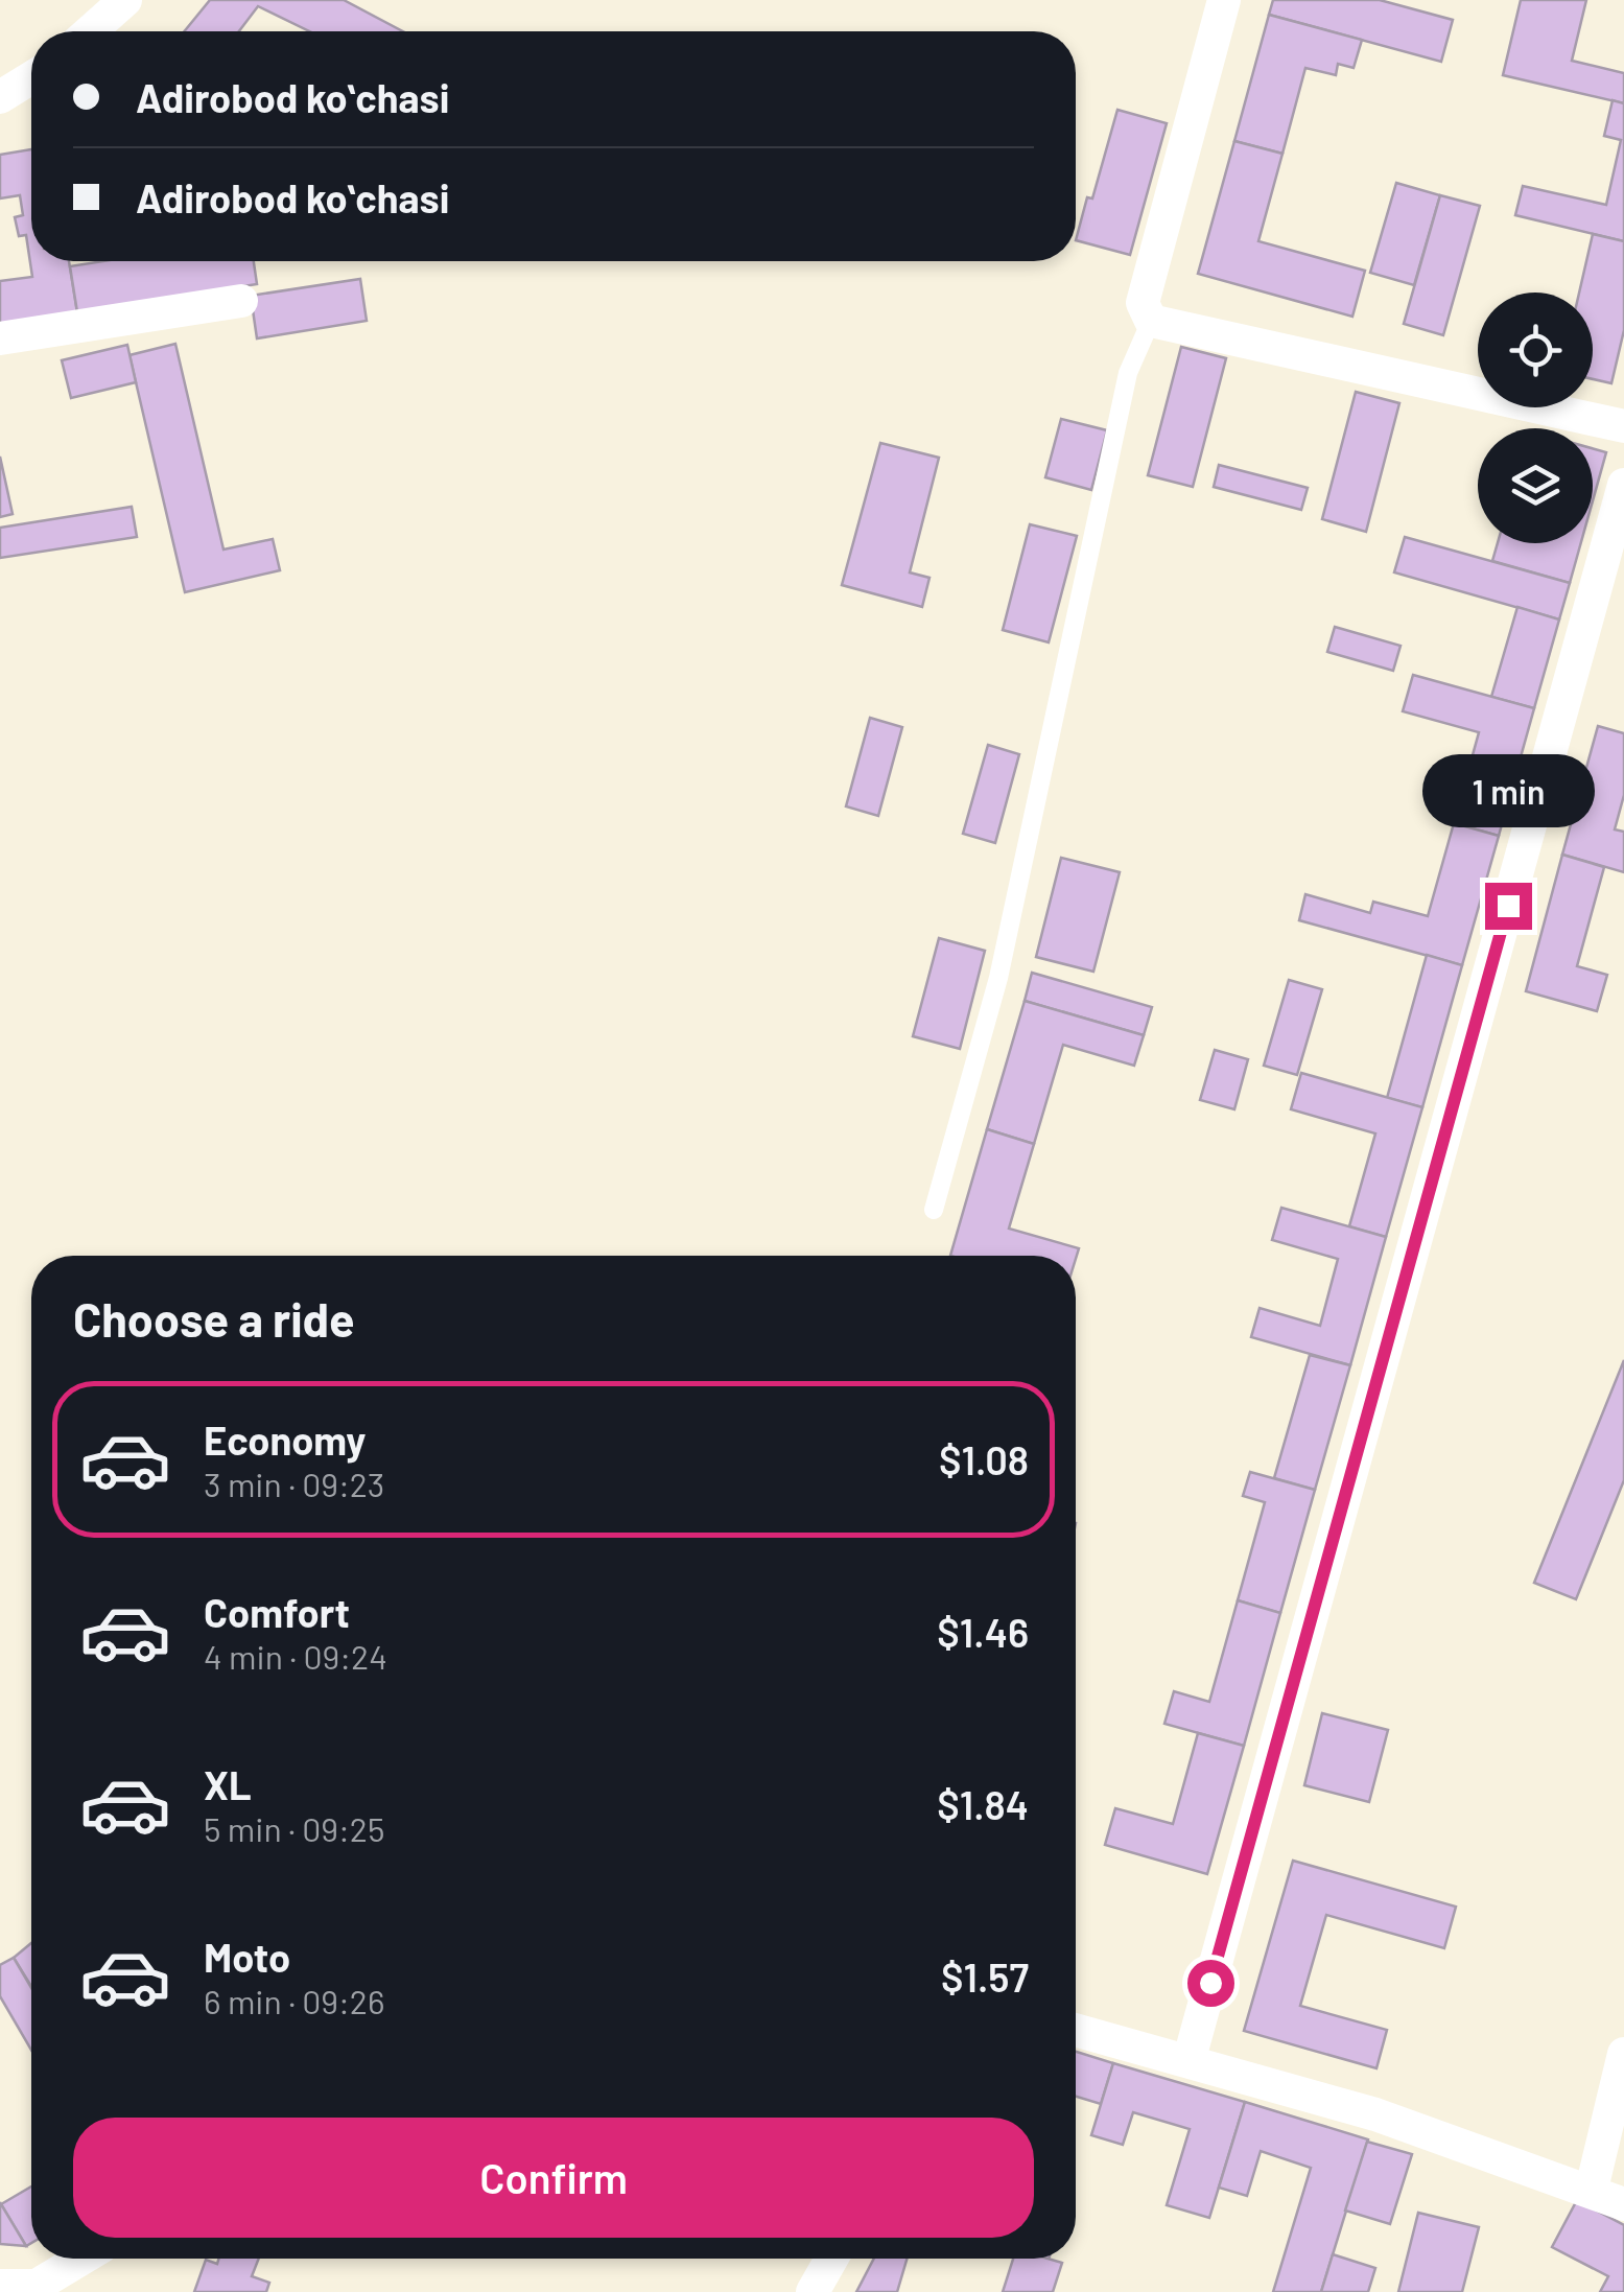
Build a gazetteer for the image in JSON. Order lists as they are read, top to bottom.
{
  "page": {
    "banner": ["Adirobod koʻchasi", "Adirobod koʻchasi"],
    "bubble": "1 min",
    "heading": "Choose a ride",
    "list": [
      {
        "name": "Economy",
        "note": "3 min · 09:23",
        "value": "$1.08"
      },
      {
        "name": "Comfort",
        "note": "4 min · 09:24",
        "value": "$1.46"
      },
      {
        "name": "XL",
        "note": "5 min · 09:25",
        "value": "$1.84"
      },
      {
        "name": "Moto",
        "note": "6 min · 09:26",
        "value": "$1.57"
      }
    ],
    "buttons": "Confirm"
  }
}
